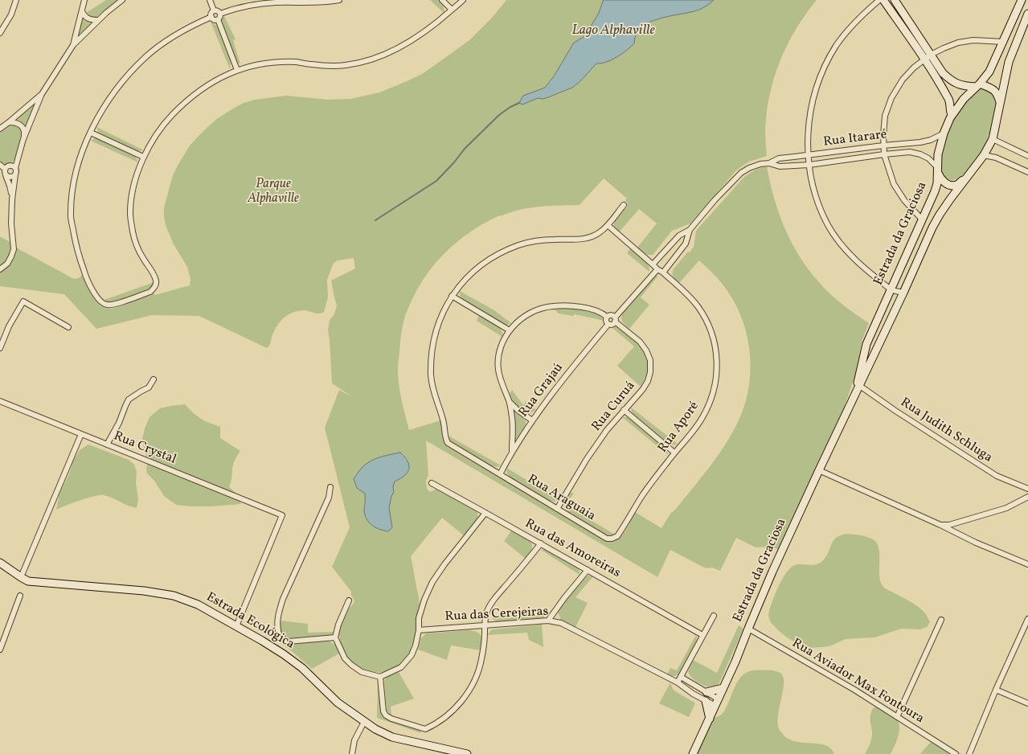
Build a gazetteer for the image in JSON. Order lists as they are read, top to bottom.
{
  "streets": {
    "main road": ["Estrada da Graciosa", "Estrada Ecológica"],
    "street": [
      "Rua Itararé",
      "Rua Grajaú",
      "Rua Curuá",
      "Rua Aporé",
      "Rua Judith Schluga",
      "Rua Crystal",
      "Rua Araguaia",
      "Rua das Amoreiras",
      "Rua das Cerejeiras",
      "Rua Aviador Max Fontoura"
    ]
  },
  "crossings": [
    ["Rua Itararé", "Estrada da Graciosa"],
    ["Estrada da Graciosa", "Rua Judith Schluga"],
    ["Estrada da Graciosa", "Rua das Cerejeiras"],
    ["Estrada da Graciosa", "Rua Aviador Max Fontoura"],
    ["Rua Grajaú", "Rua Curuá"],
    ["Rua Grajaú", "Rua Araguaia"],
    ["Rua Curuá", "Rua Araguaia"],
    ["Rua Aporé", "Rua Araguaia"],
    ["Rua Crystal", "Estrada Ecológica"]
  ],
  "water": ["Lago Alphaville"],
  "parks": ["Parque Alphaville"]
}
